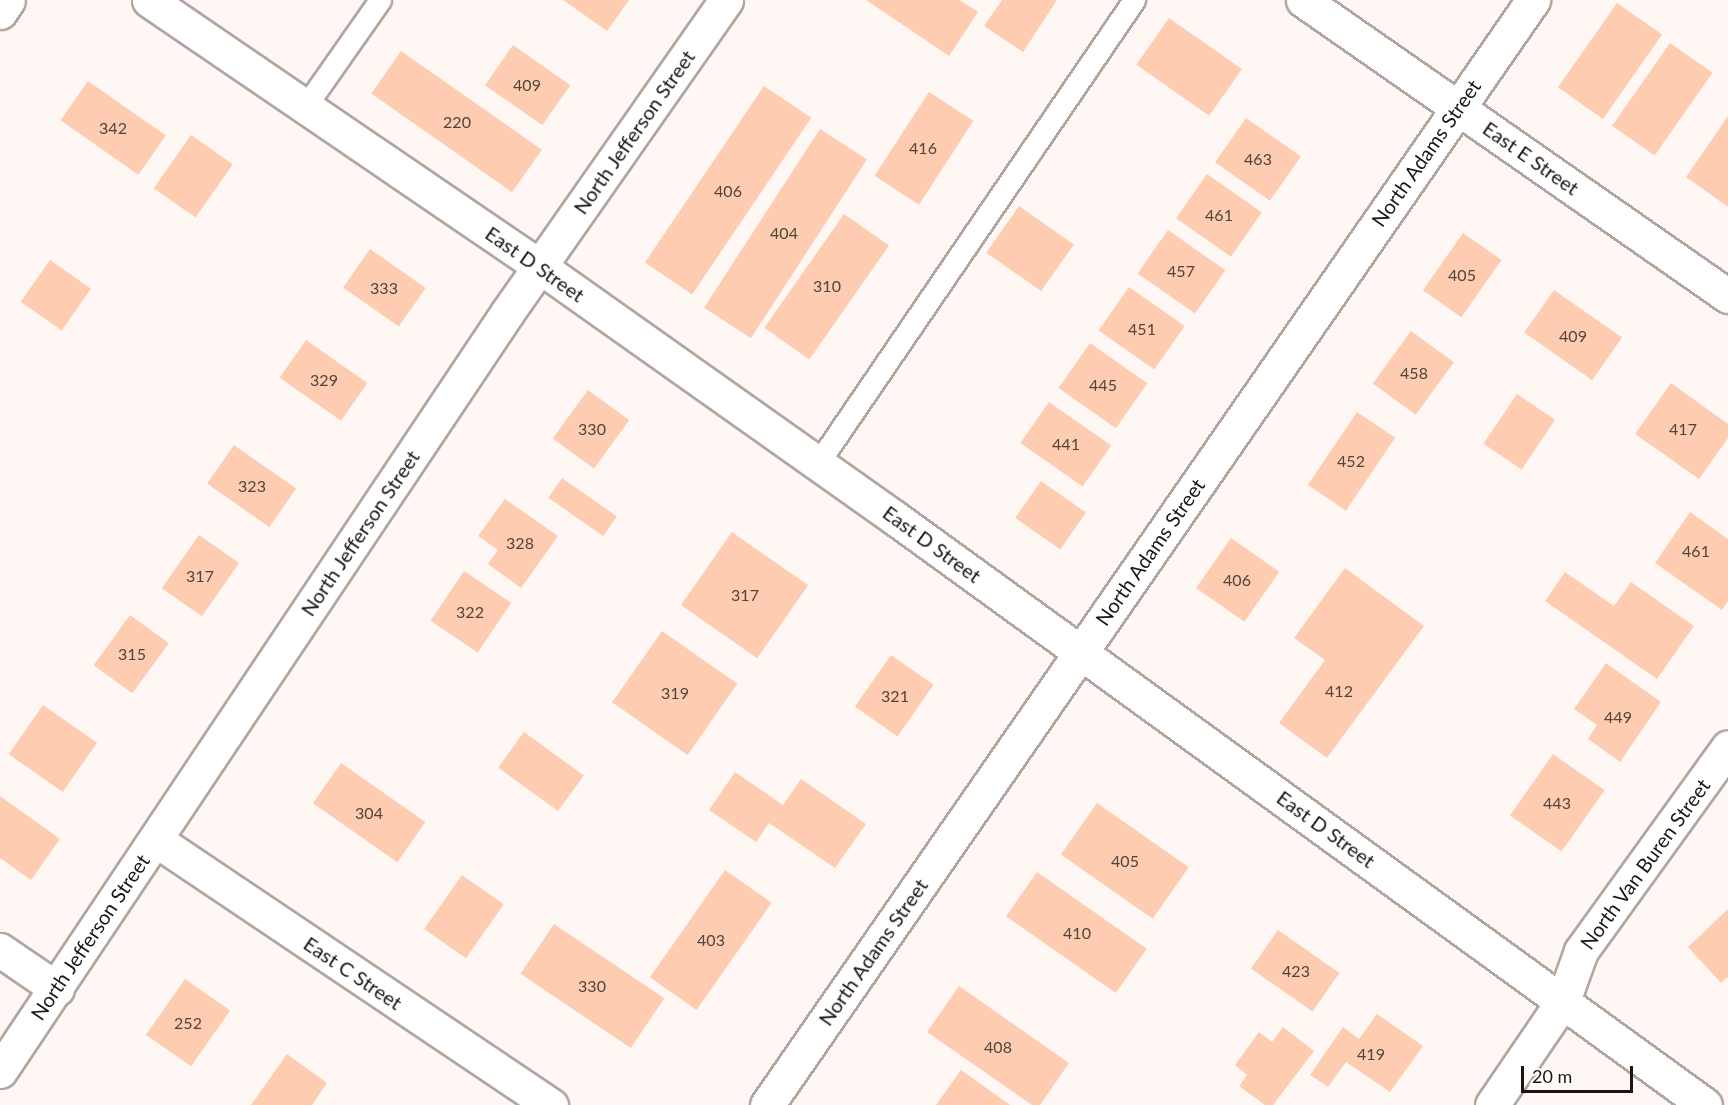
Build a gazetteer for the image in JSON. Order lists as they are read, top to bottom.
{
  "streets": {
    "street": [
      "North Jefferson Street",
      "North Adams Street",
      "East E Street",
      "East D Street",
      "North Van Buren Street",
      "East C Street"
    ]
  },
  "crossings": [
    ["North Jefferson Street", "East D Street"],
    ["North Jefferson Street", "East C Street"],
    ["North Adams Street", "East E Street"],
    ["North Adams Street", "East D Street"],
    ["East D Street", "North Van Buren Street"]
  ],
  "house_numbers": [
    "409",
    "220",
    "342",
    "416",
    "463",
    "406",
    "461",
    "404",
    "457",
    "405",
    "310",
    "333",
    "451",
    "409",
    "458",
    "329",
    "445",
    "330",
    "417",
    "441",
    "452",
    "323",
    "328",
    "461",
    "317",
    "406",
    "317",
    "322",
    "315",
    "412",
    "319",
    "321",
    "449",
    "443",
    "304",
    "405",
    "410",
    "403",
    "423",
    "330",
    "252",
    "408",
    "419"
  ],
  "scale_bar": "20 m"
}
